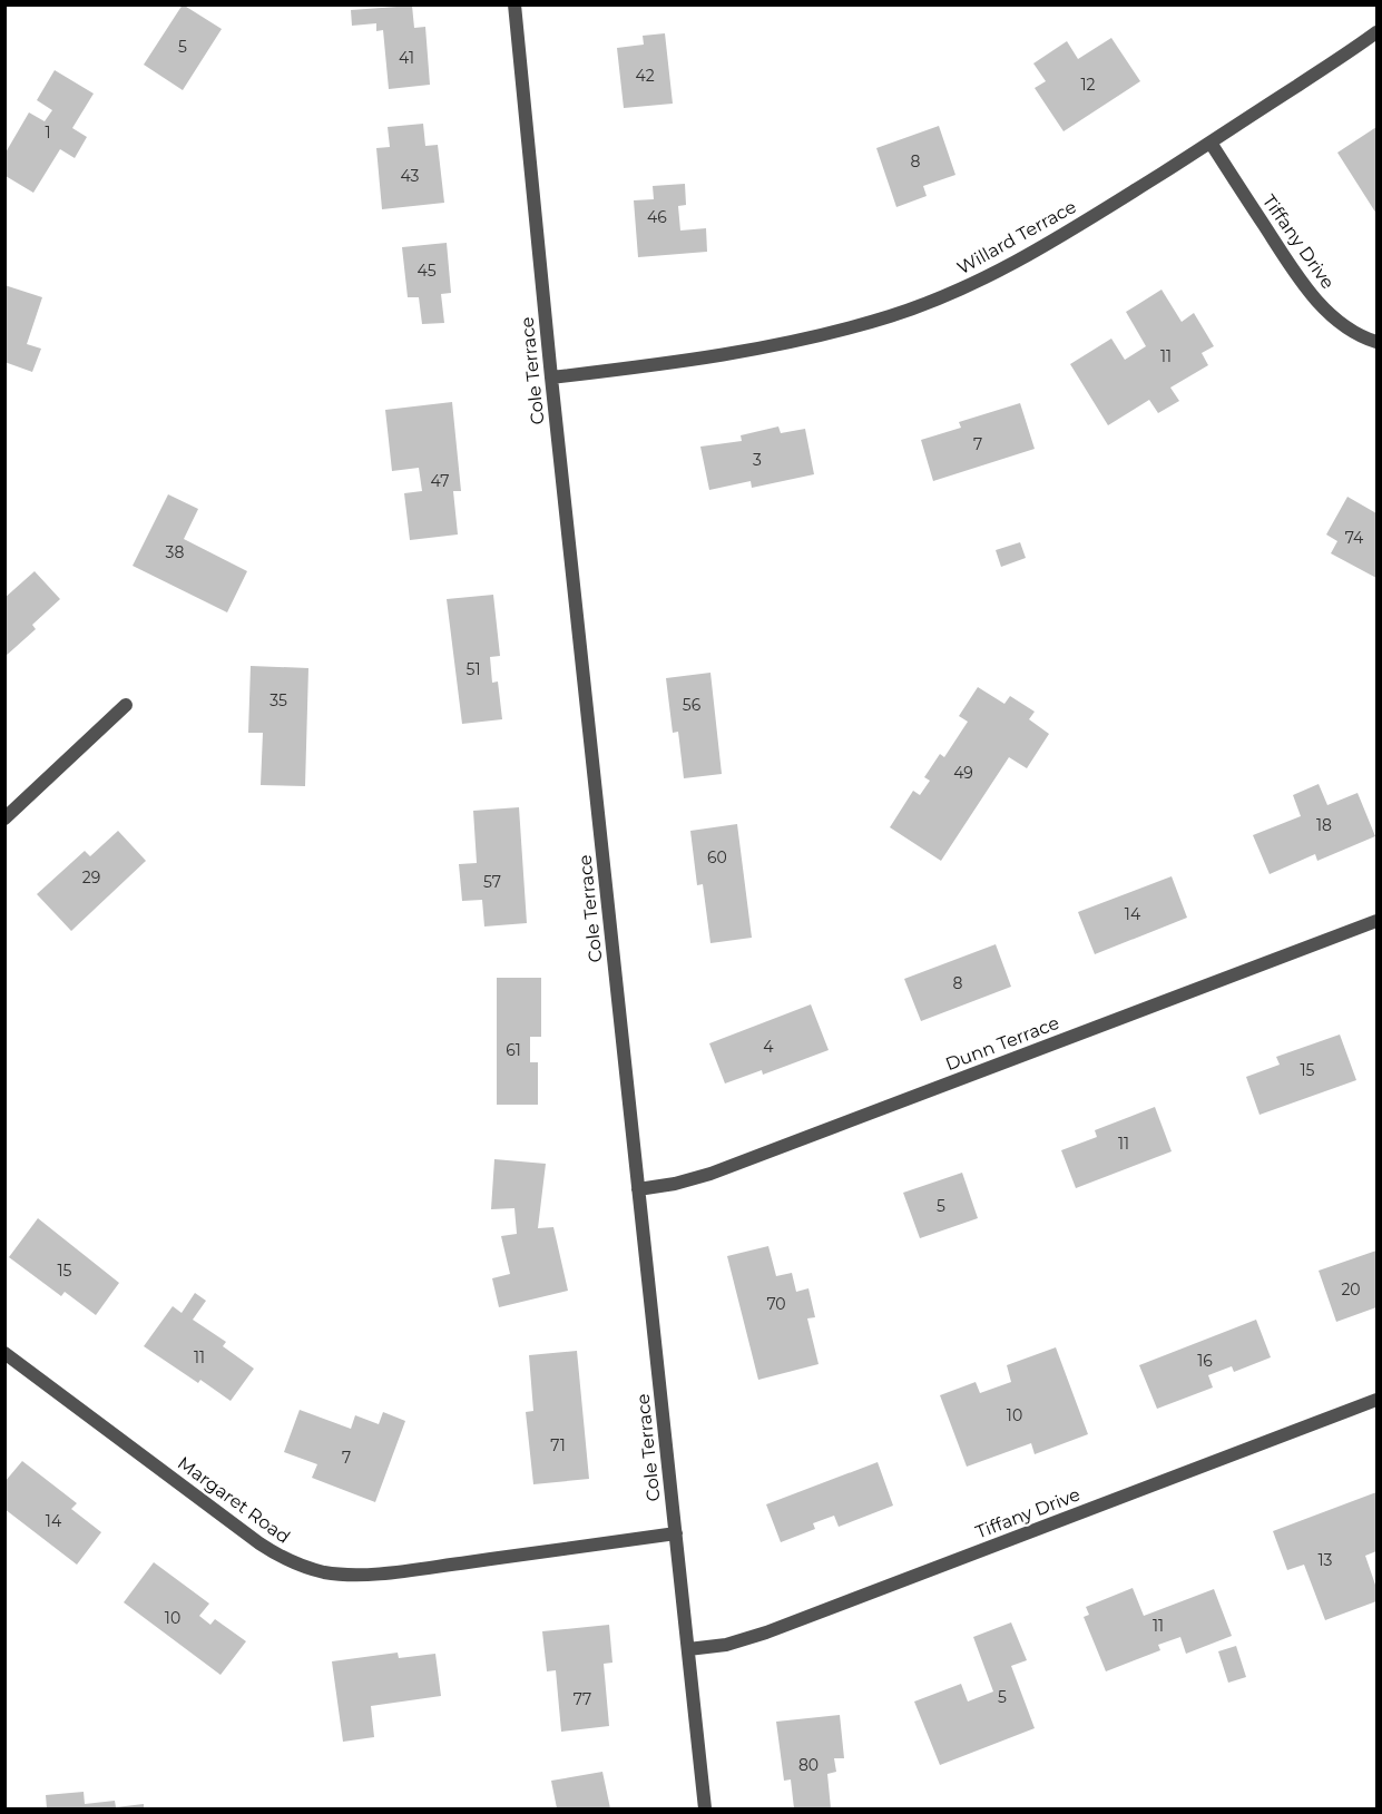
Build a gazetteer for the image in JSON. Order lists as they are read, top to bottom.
{
  "streets": {
    "street": [
      "Willard Terrace",
      "Tiffany Drive",
      "Cole Terrace",
      "Dunn Terrace",
      "Margaret Road"
    ]
  },
  "crossings": [
    ["Willard Terrace", "Tiffany Drive"],
    ["Willard Terrace", "Cole Terrace"],
    ["Tiffany Drive", "Cole Terrace"],
    ["Cole Terrace", "Dunn Terrace"],
    ["Cole Terrace", "Margaret Road"]
  ],
  "house_numbers": [
    "5",
    "41",
    "42",
    "12",
    "1",
    "8",
    "43",
    "46",
    "45",
    "11",
    "7",
    "3",
    "47",
    "74",
    "38",
    "51",
    "35",
    "56",
    "49",
    "18",
    "60",
    "29",
    "57",
    "14",
    "8",
    "4",
    "61",
    "15",
    "11",
    "5",
    "15",
    "20",
    "70",
    "11",
    "16",
    "10",
    "71",
    "7",
    "14",
    "13",
    "10",
    "11",
    "5",
    "77",
    "80"
  ]
}
